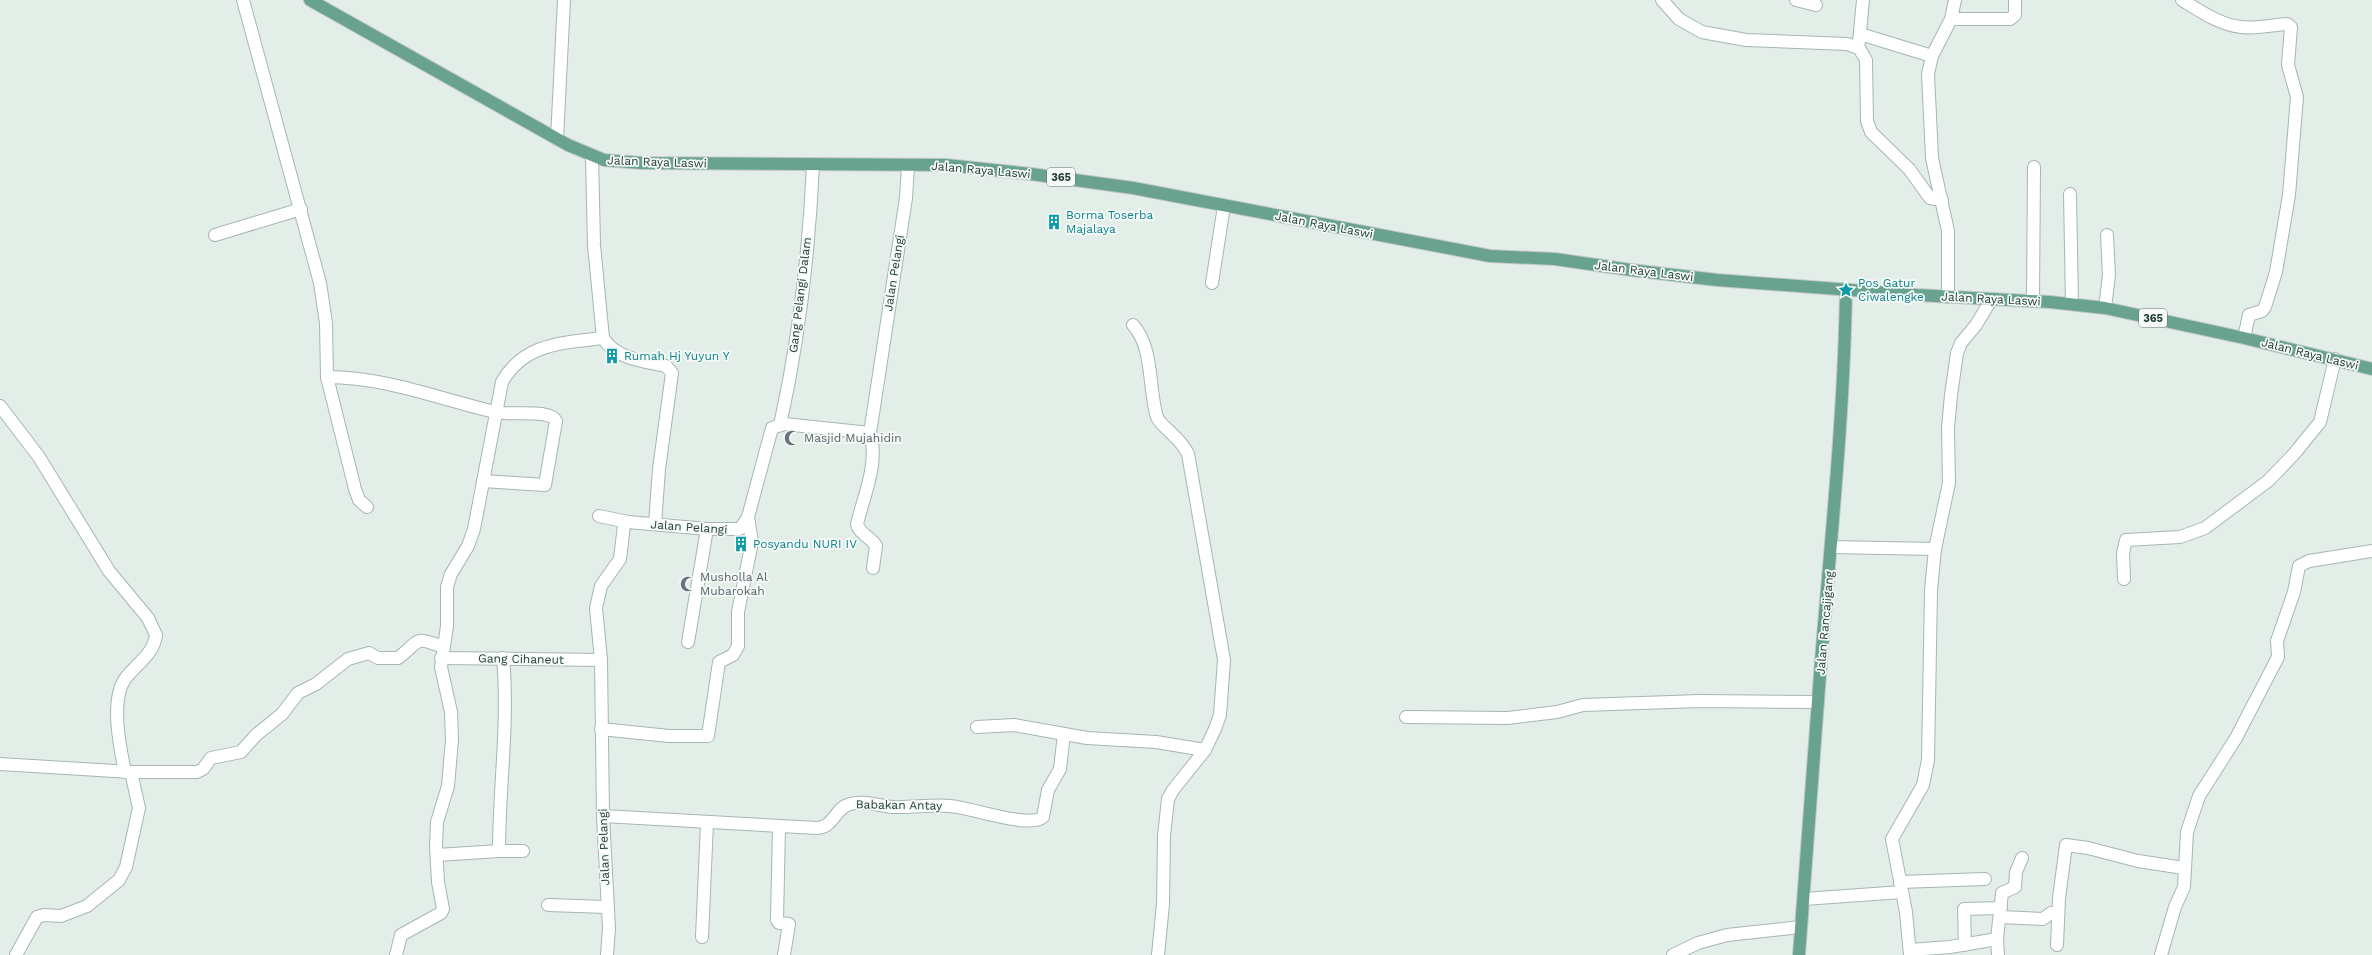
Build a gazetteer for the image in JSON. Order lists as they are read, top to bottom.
{
  "streets": {
    "main road": ["Jalan Raya Laswi", "365", "Jalan Rancajigang"],
    "street": [
      "Jalan Pelangi",
      "Gang Pelangi Dalam",
      "Gang Cihaneut",
      "Babakan Antay"
    ]
  },
  "crossings": [
    ["Jalan Raya Laswi", "Jalan Pelangi"],
    ["Jalan Raya Laswi", "Gang Pelangi Dalam"],
    ["Jalan Raya Laswi", "Jalan Rancajigang"],
    ["Jalan Pelangi", "Gang Cihaneut"],
    ["Jalan Pelangi", "Babakan Antay"]
  ],
  "places": {
    "building": ["Borma Toserba Majalaya", "Rumah Hj Yuyun Y", "Posyandu NURI IV"],
    "place": ["Pos Gatur Ciwalengke"],
    "mosque": ["Masjid Mujahidin", "Musholla Al Mubarokah"]
  }
}
